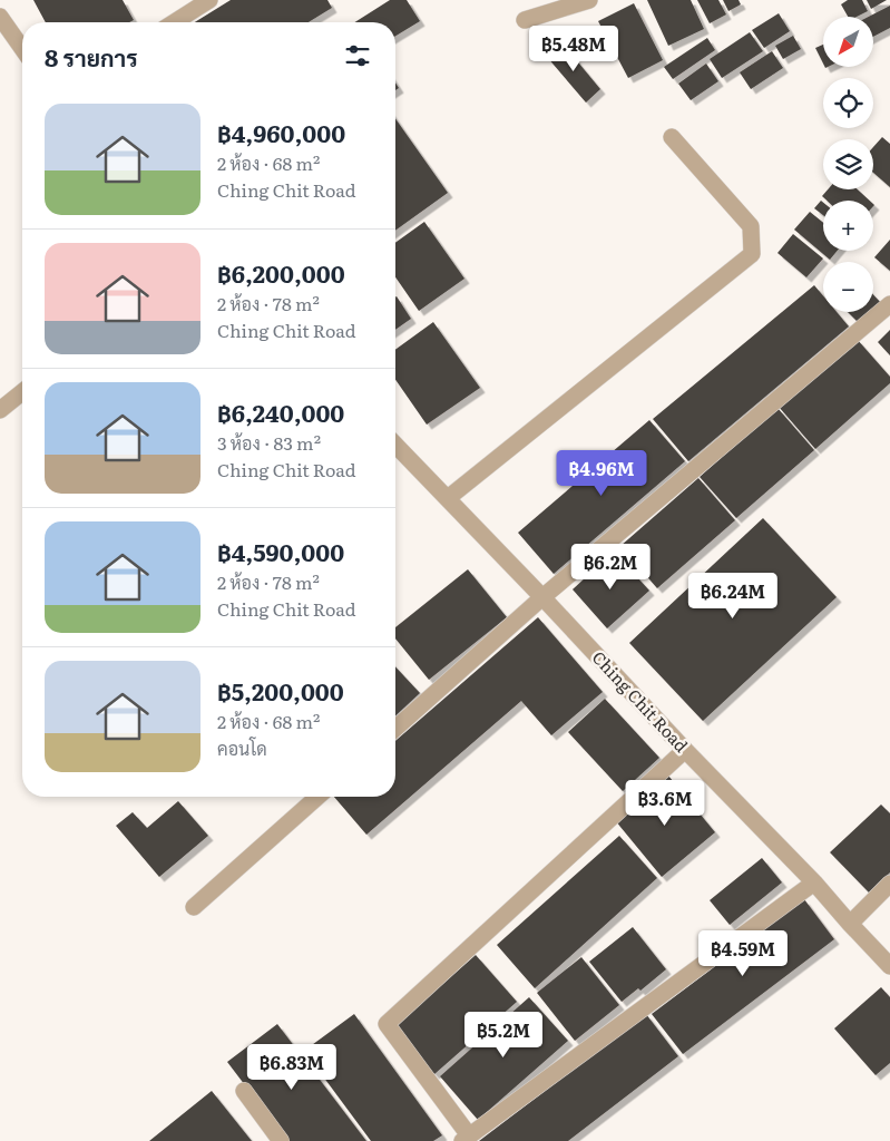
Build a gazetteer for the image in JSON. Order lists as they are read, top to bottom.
{
  "streets": {
    "street": ["Ching Chit Road"]
  },
  "north": "bottom left",
  "page": {
    "map_buttons": ["+", "−"],
    "heading": "8 รายการ",
    "price": [
      "฿5.48M",
      "฿4.96M",
      "฿6.2M",
      "฿6.24M",
      "฿3.6M",
      "฿4.59M",
      "฿5.2M",
      "฿6.83M"
    ],
    "list": [
      {
        "name": "฿4,960,000",
        "note": "2 ห้อง · 68 m² · Ching Chit Road"
      },
      {
        "name": "฿6,200,000",
        "note": "2 ห้อง · 78 m² · Ching Chit Road"
      },
      {
        "name": "฿6,240,000",
        "note": "3 ห้อง · 83 m² · Ching Chit Road"
      },
      {
        "name": "฿4,590,000",
        "note": "2 ห้อง · 78 m² · Ching Chit Road"
      },
      {
        "name": "฿5,200,000",
        "note": "2 ห้อง · 68 m² · คอนโด"
      }
    ]
  }
}
